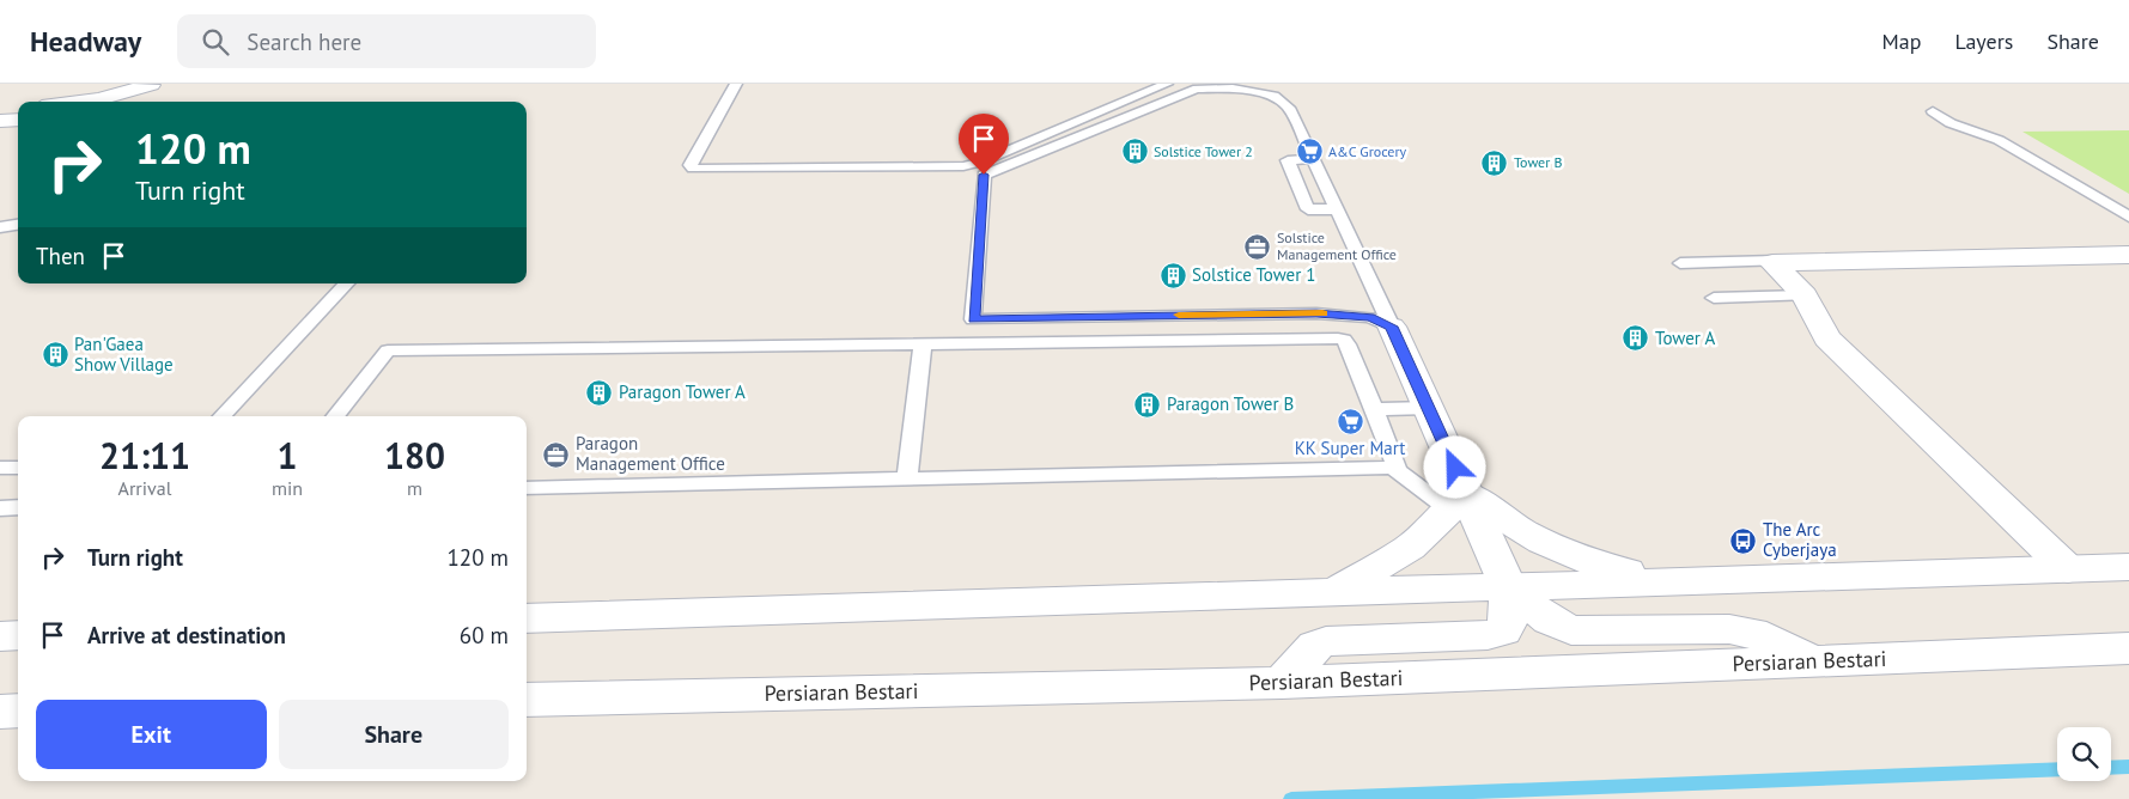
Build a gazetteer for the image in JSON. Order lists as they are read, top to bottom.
{
  "streets": {
    "main road": ["Persiaran Bestari"]
  },
  "places": {
    "building": [
      "Solstice Tower 2",
      "Tower B",
      "Solstice Tower 1",
      "Tower A",
      "Pan'Gaea Show Village",
      "Paragon Tower A",
      "Paragon Tower B"
    ],
    "supermarket": ["A&C Grocery", "KK Super Mart"],
    "office": ["Solstice Management Office", "Paragon Management Office"],
    "bus stop": ["The Arc Cyberjaya"]
  },
  "page": {
    "header": "Headway",
    "search": "Search here",
    "nav": ["Map", "Layers", "Share"],
    "turn": ["120 m", "Turn right"],
    "then": "Then",
    "eta": [
      "21:11",
      "Arrival",
      "1",
      "min",
      "180",
      "m"
    ],
    "list": [
      {
        "name": "Turn right",
        "value": "120 m"
      },
      {
        "name": "Arrive at destination",
        "value": "60 m"
      }
    ],
    "buttons": ["Exit", "Share"]
  }
}
